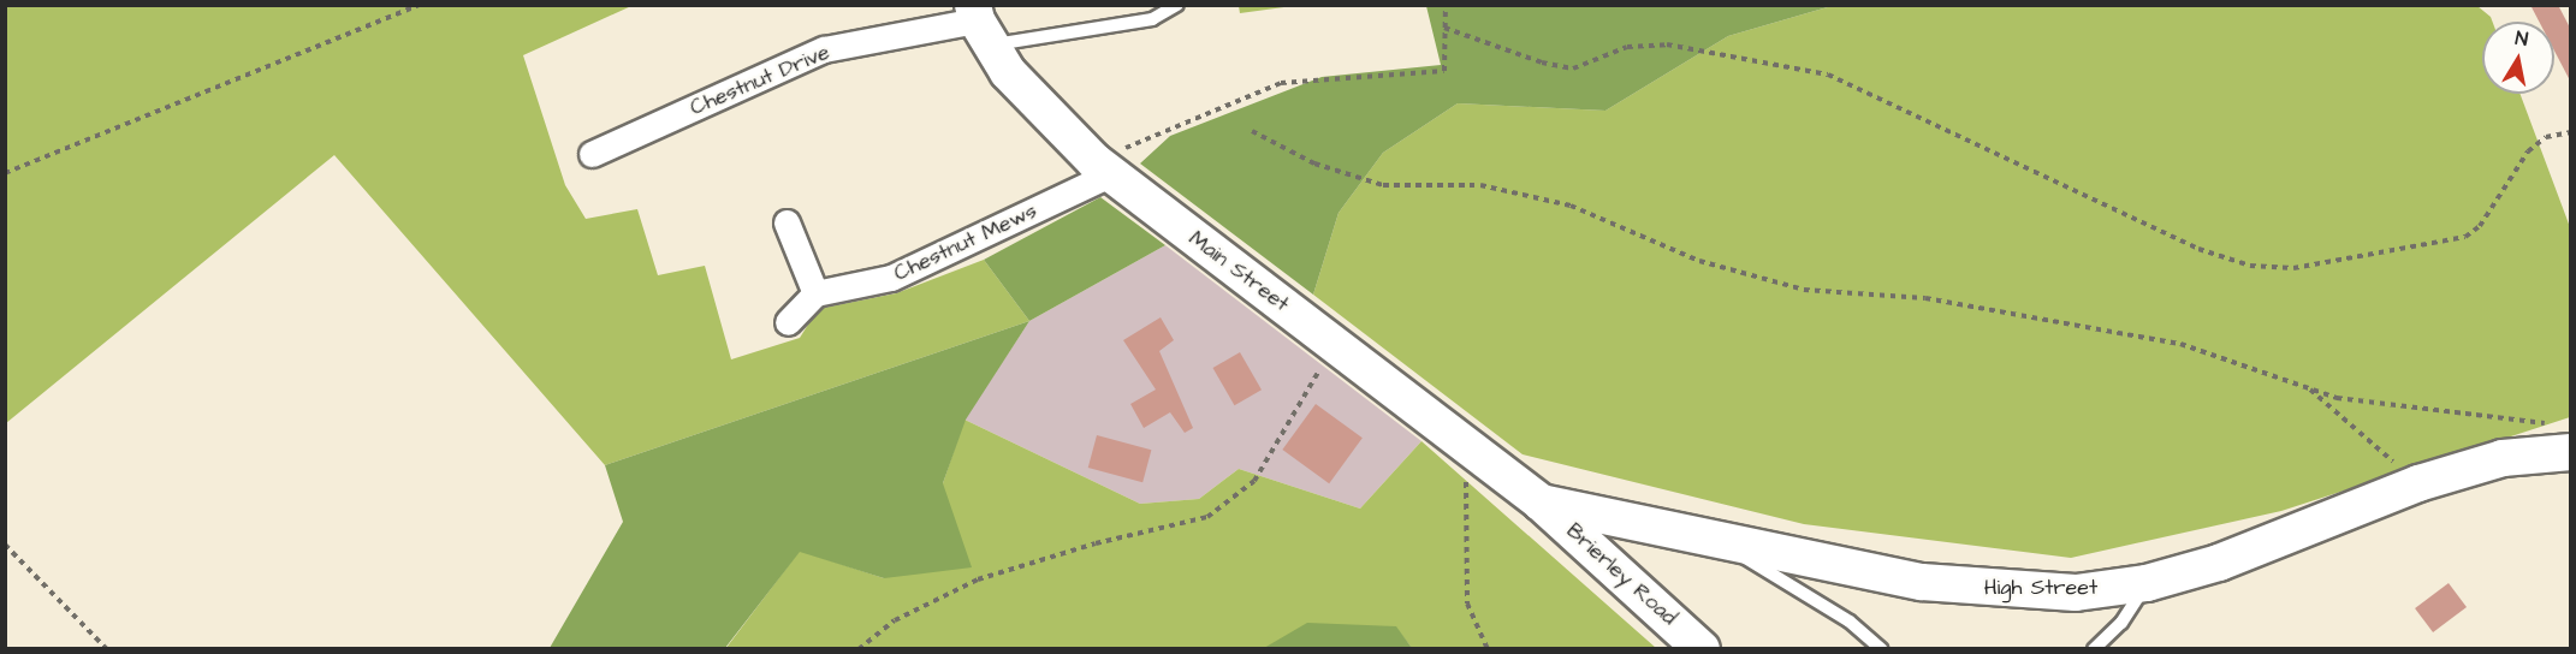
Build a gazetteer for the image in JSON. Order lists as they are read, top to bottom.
{
  "streets": {
    "street": [
      "Chestnut Drive",
      "Chestnut Mews",
      "Main Street",
      "Brierley Road",
      "High Street"
    ]
  },
  "crossings": [
    ["Chestnut Drive", "Main Street"],
    ["Chestnut Mews", "Main Street"],
    ["Main Street", "Brierley Road"],
    ["Main Street", "High Street"],
    ["Brierley Road", "High Street"]
  ],
  "north": "top"
}
